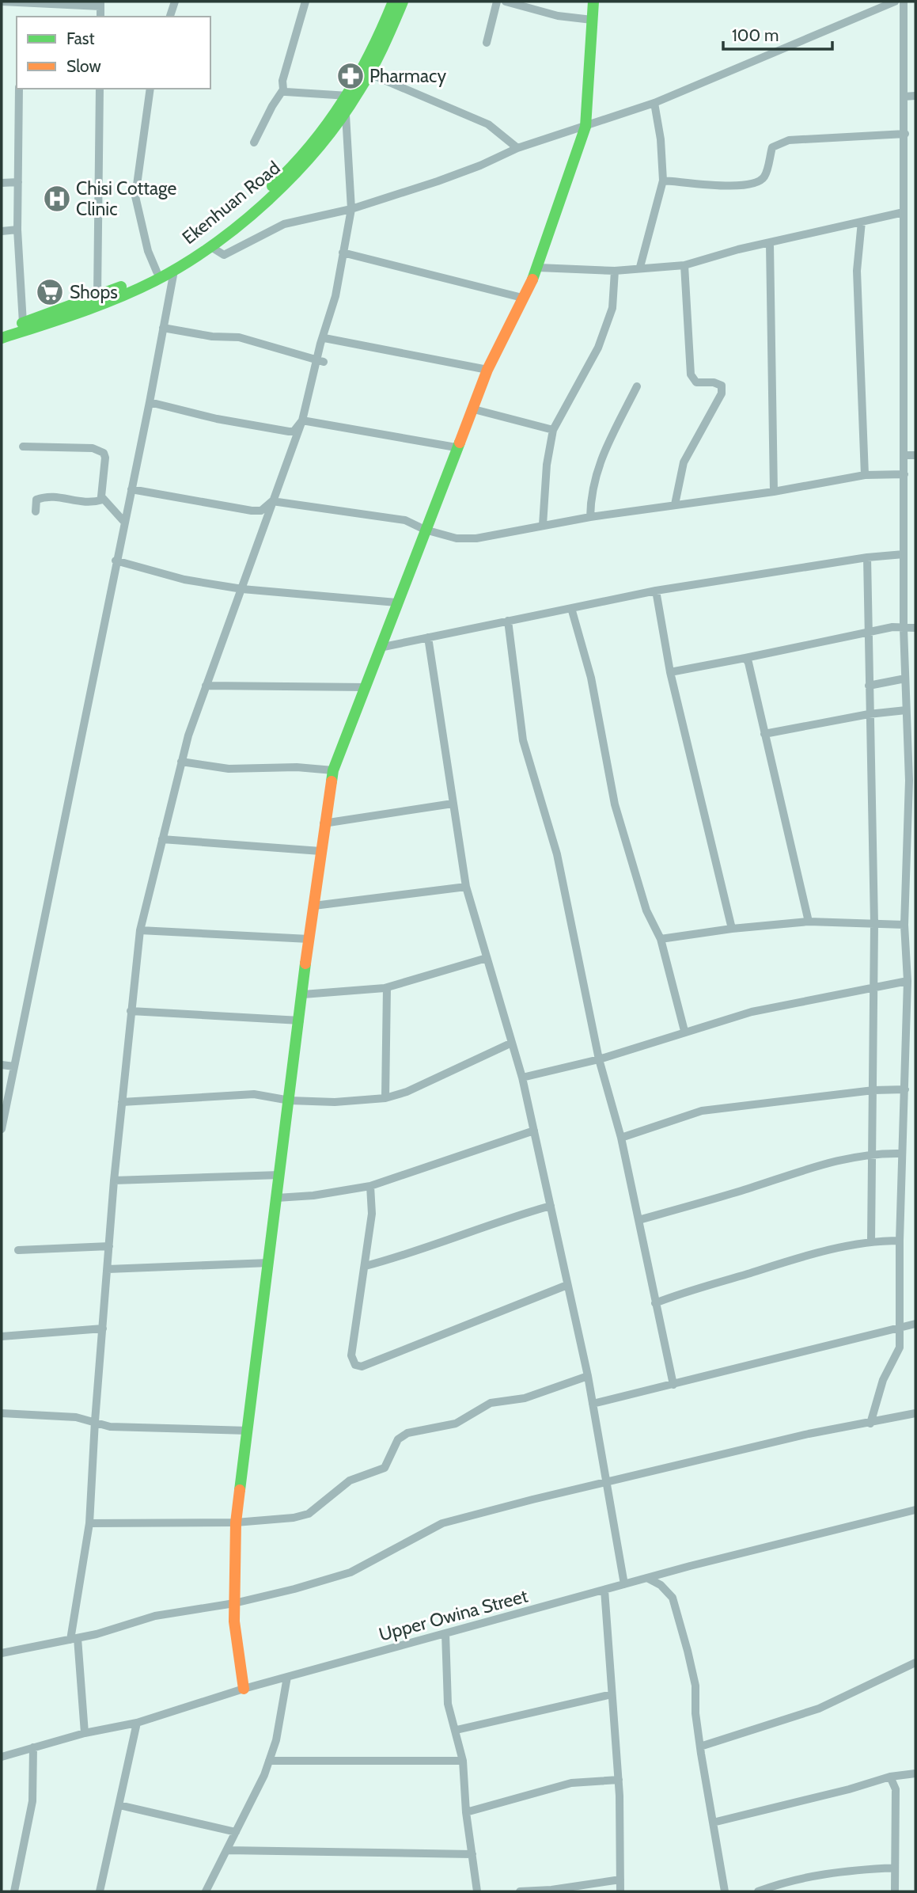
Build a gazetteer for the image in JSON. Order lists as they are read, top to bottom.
{
  "streets": {
    "street": ["Ekenhuan Road", "Upper Owina Street"]
  },
  "places": {
    "pharmacy": ["Pharmacy"],
    "hospital": ["Chisi Cottage Clinic"],
    "supermarket": ["Shops"]
  },
  "legend": ["Fast", "Slow"],
  "scale_bar": "100 m"
}
